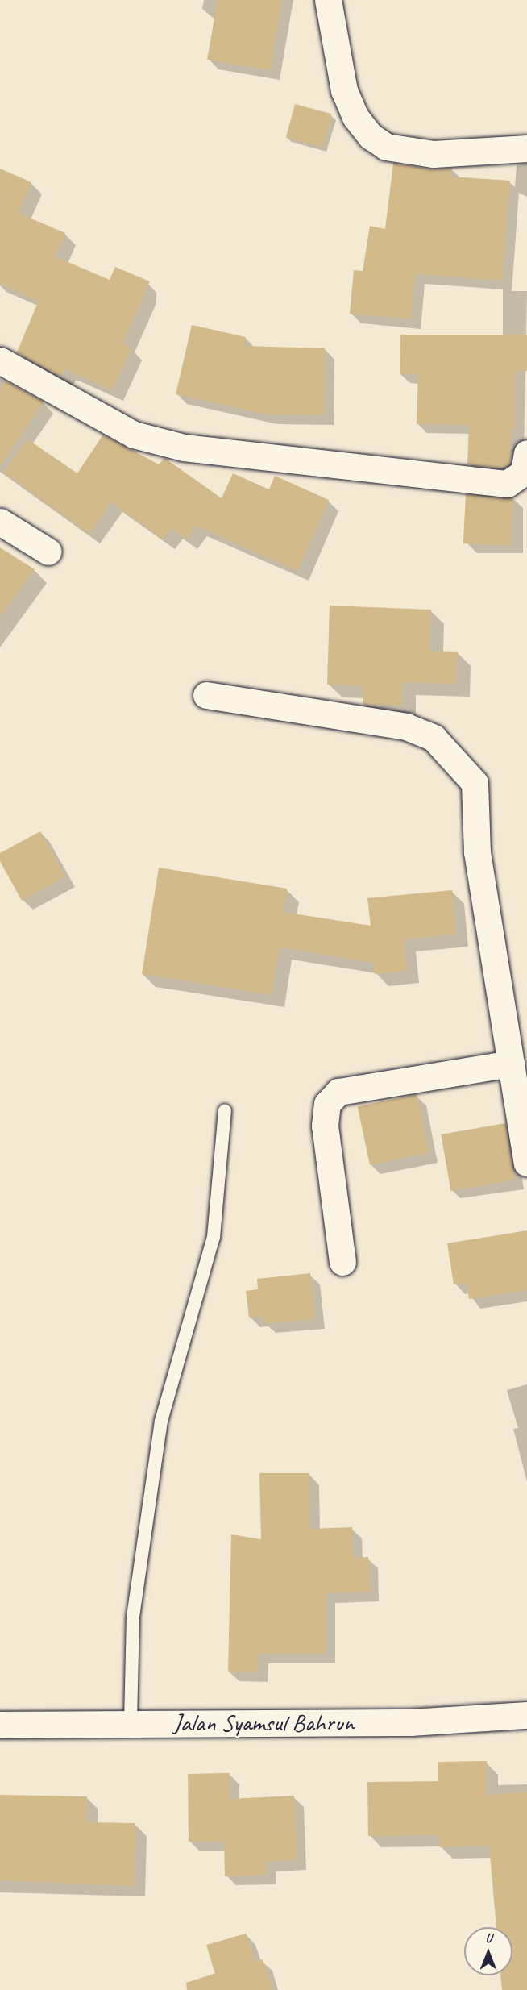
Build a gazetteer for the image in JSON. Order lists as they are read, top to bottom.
{
  "streets": {
    "street": ["Jalan Syamsul Bahrun"]
  },
  "north": "top"
}
